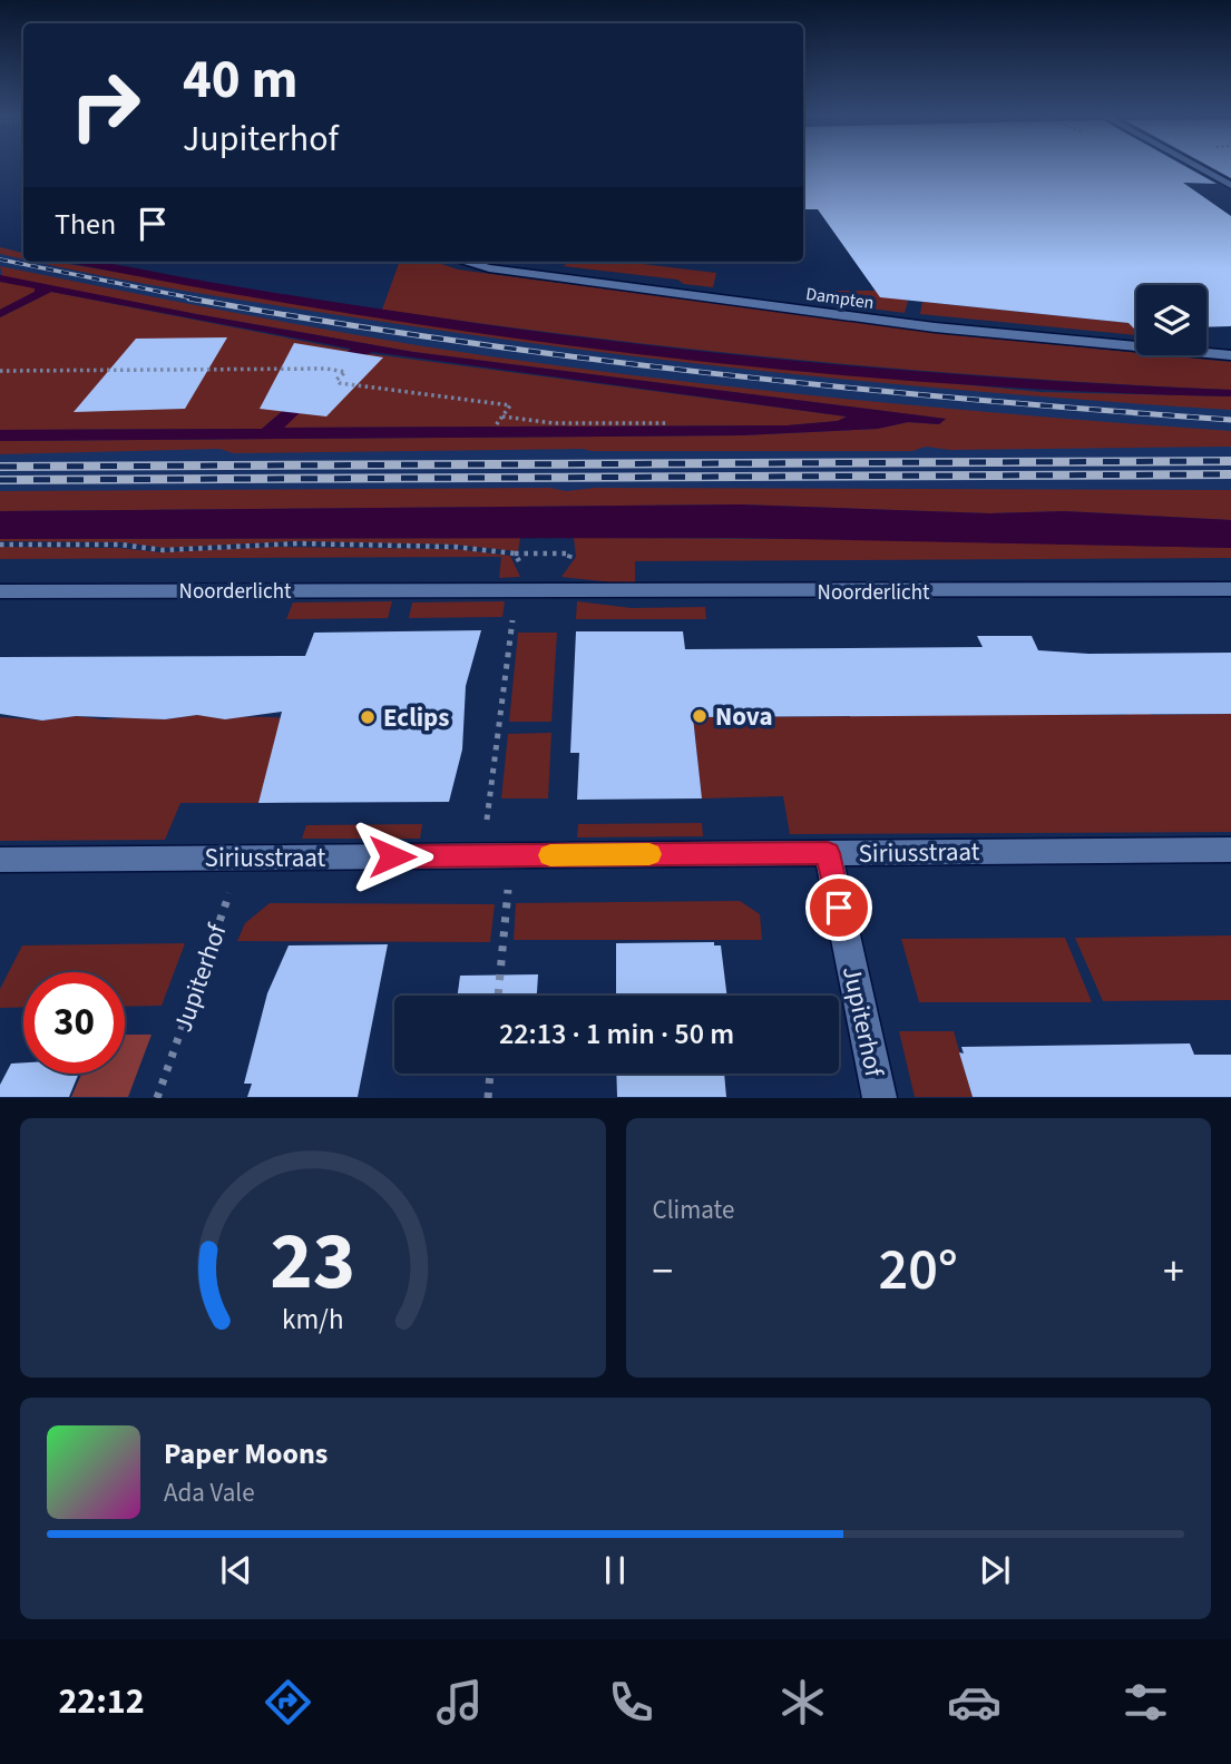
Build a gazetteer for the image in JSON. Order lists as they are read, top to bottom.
{
  "streets": {
    "street": [
      "Dampten",
      "Noorderlicht",
      "Siriusstraat",
      "Jupiterhof"
    ]
  },
  "crossings": [
    ["Siriusstraat", "Jupiterhof"]
  ],
  "places": ["Nova", "Eclips"],
  "page": {
    "turn": ["40 m", "Jupiterhof"],
    "then": "Then",
    "limit": "30",
    "trip": "22:13 · 1 min · 50 m",
    "tile": "Climate",
    "heat": ["−", "20°", "+"],
    "song": ["Paper Moons", "Ada Vale"],
    "tabs": "22:12",
    "gauge": ["23", "km/h"]
  }
}
